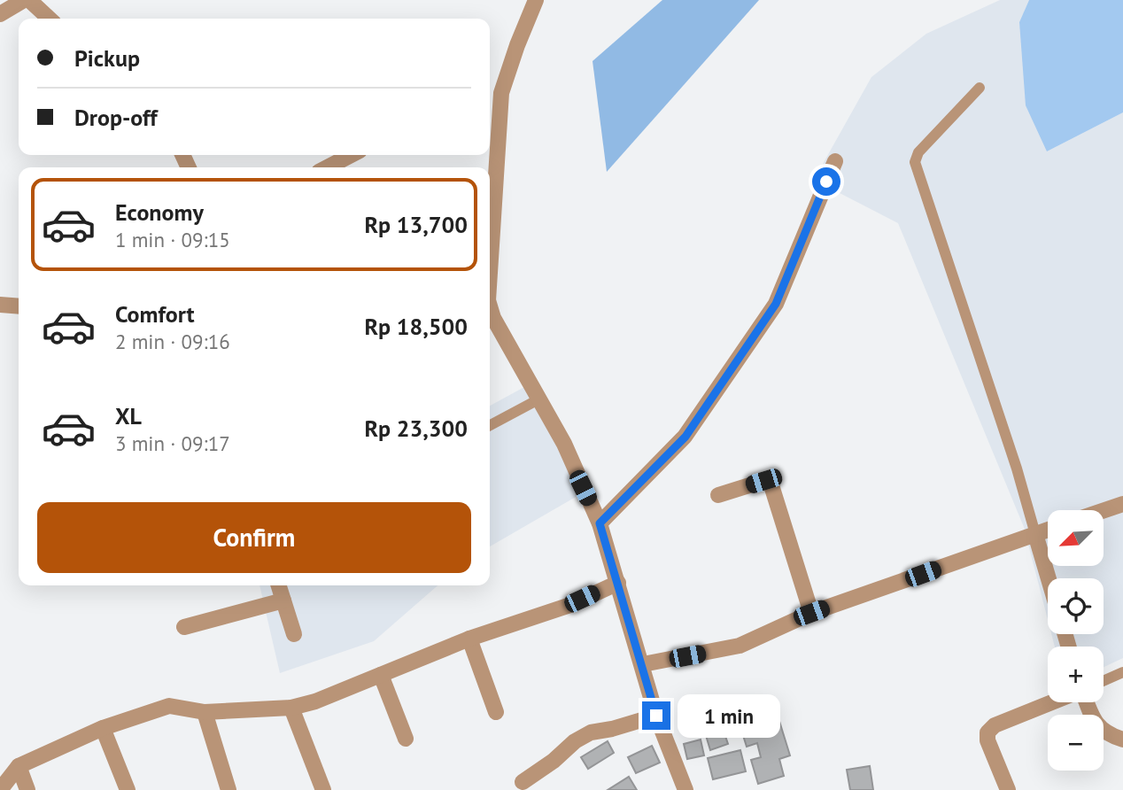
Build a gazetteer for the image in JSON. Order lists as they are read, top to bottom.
{
  "north": "bottom left",
  "page": {
    "banner": ["Pickup", "Drop-off"],
    "list": [
      {
        "name": "Economy",
        "note": "1 min · 09:15",
        "value": "Rp 13,700"
      },
      {
        "name": "Comfort",
        "note": "2 min · 09:16",
        "value": "Rp 18,500"
      },
      {
        "name": "XL",
        "note": "3 min · 09:17",
        "value": "Rp 23,300"
      }
    ],
    "buttons": "Confirm",
    "map_buttons": ["+", "−"],
    "bubble": "1 min"
  }
}
